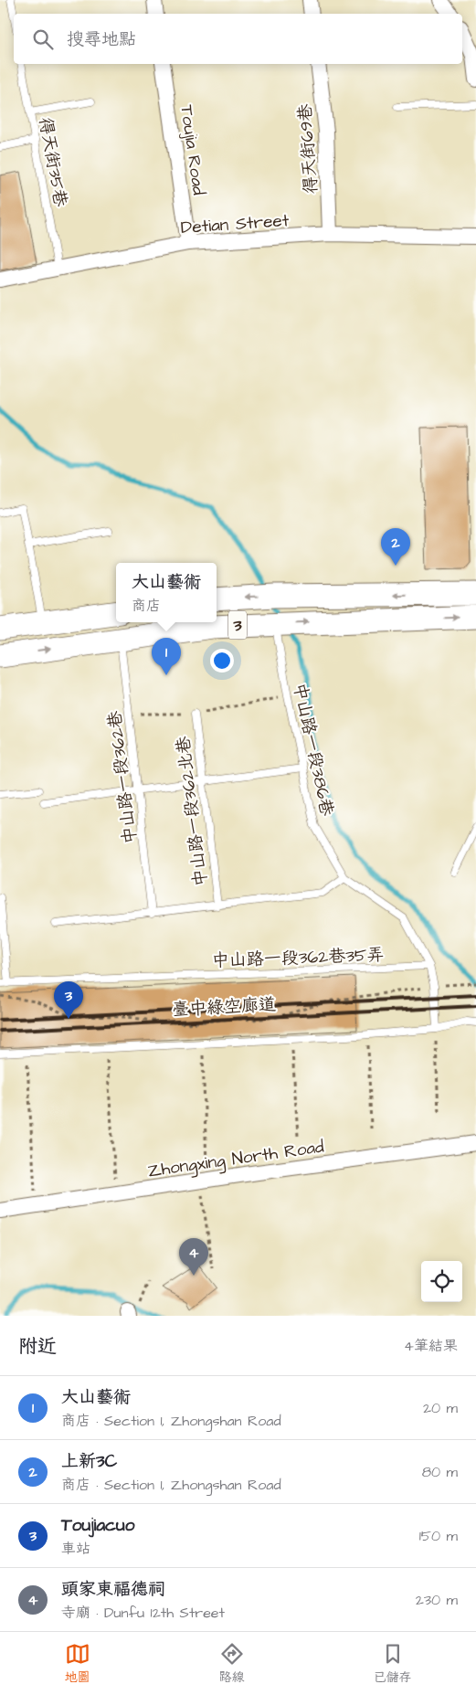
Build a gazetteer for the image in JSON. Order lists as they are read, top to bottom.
{
  "streets": {
    "main road": ["3"],
    "street": [
      "得天街69巷",
      "Toujia Road",
      "Detian Street",
      "Zhongxing North Road"
    ],
    "lane": [
      "得天街35巷",
      "中山路一段386巷",
      "中山路一段362巷",
      "中山路一段362北巷",
      "中山路一段362巷35弄"
    ],
    "path": ["臺中綠空廊道"]
  },
  "crossings": [
    ["得天街69巷", "Detian Street"],
    ["Toujia Road", "Detian Street"],
    ["得天街35巷", "Detian Street"],
    ["3", "中山路一段386巷"],
    ["3", "中山路一段362巷"],
    ["中山路一段386巷", "中山路一段362巷35弄"],
    ["中山路一段386巷", "臺中綠空廊道"]
  ],
  "page": {
    "search": "搜尋地點",
    "pins": [
      "2",
      "1",
      "3",
      "4"
    ],
    "popup": ["大山藝術", "商店"],
    "heading": ["附近", "4筆結果"],
    "list": [
      {
        "mark": "1",
        "name": "大山藝術",
        "note": "商店 · Section 1, Zhongshan Road",
        "value": "20 m"
      },
      {
        "mark": "2",
        "name": "上新3C",
        "note": "商店 · Section 1, Zhongshan Road",
        "value": "80 m"
      },
      {
        "mark": "3",
        "name": "Toujiacuo",
        "note": "車站",
        "value": "150 m"
      },
      {
        "mark": "4",
        "name": "頭家東福德祠",
        "note": "寺廟 · Dunfu 12th Street",
        "value": "230 m"
      }
    ],
    "nav": ["地圖", "路線", "已儲存"]
  }
}
